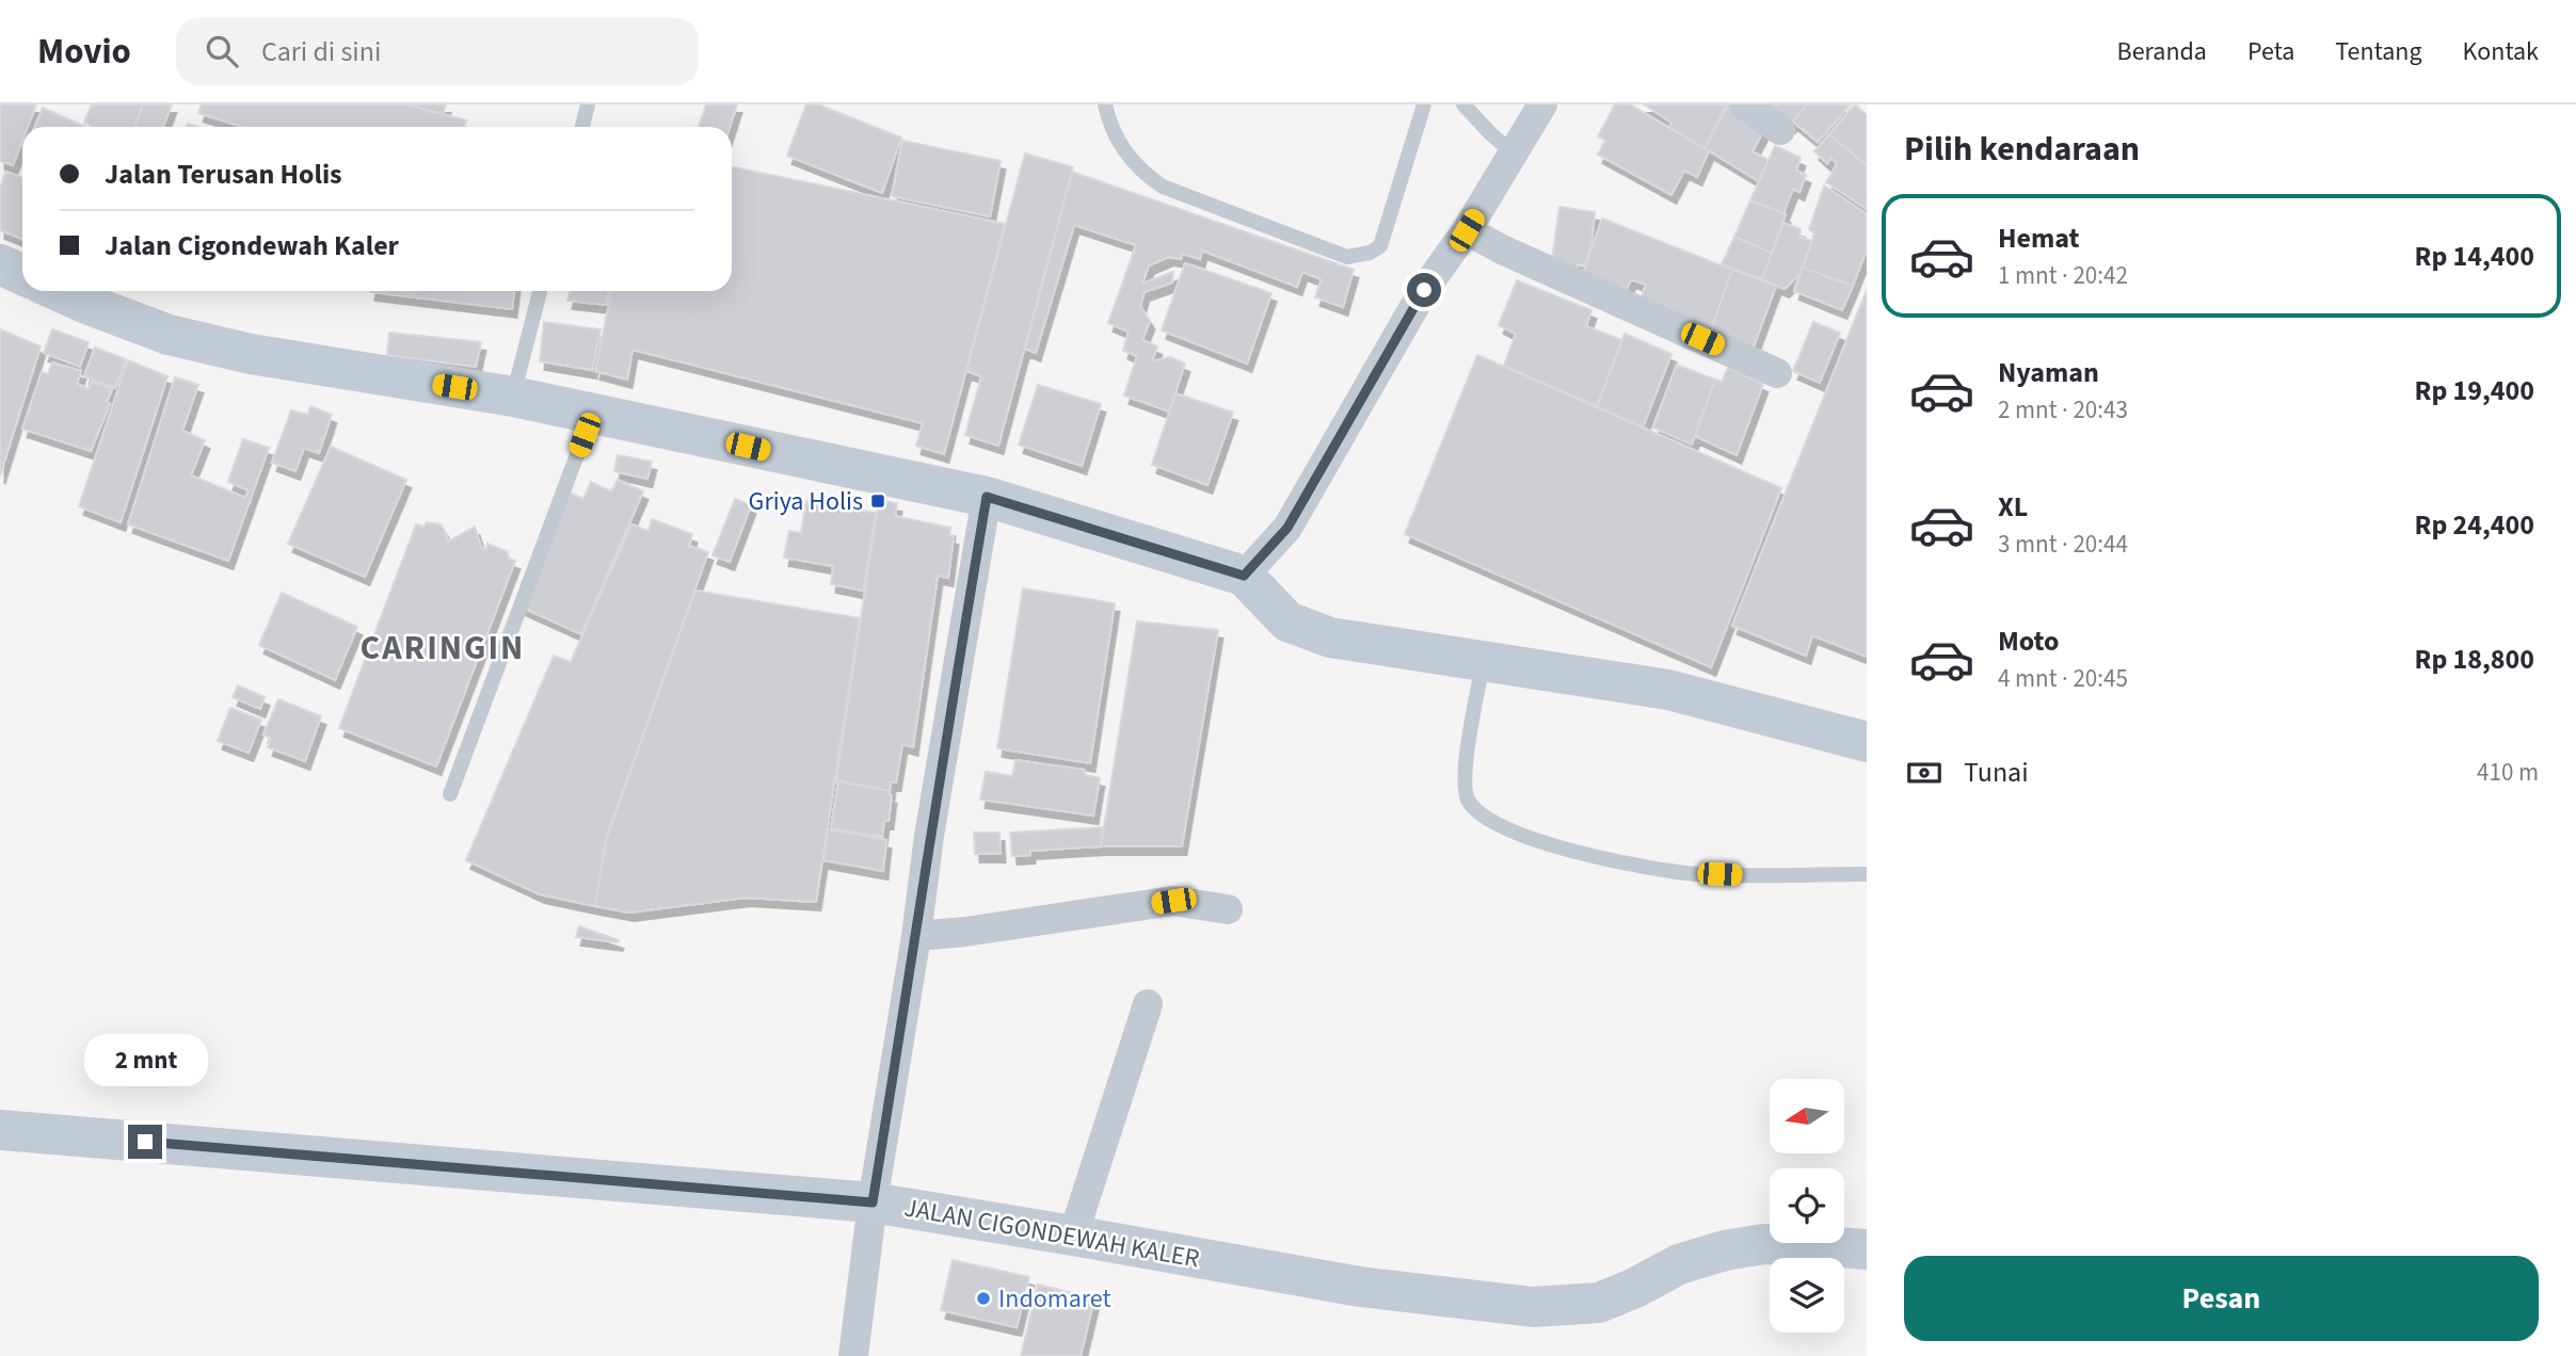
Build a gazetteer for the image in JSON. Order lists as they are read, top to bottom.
{
  "streets": {
    "main road": ["JALAN CIGONDEWAH KALER"]
  },
  "districts": ["CARINGIN"],
  "places": {
    "transit": ["Griya Holis"],
    "other": ["Indomaret"]
  },
  "north": "left",
  "page": {
    "header": "Movio",
    "search": "Cari di sini",
    "nav": [
      "Beranda",
      "Peta",
      "Tentang",
      "Kontak"
    ],
    "heading": "Pilih kendaraan",
    "banner": ["Jalan Terusan Holis", "Jalan Cigondewah Kaler"],
    "list": [
      {
        "name": "Hemat",
        "note": "1 mnt · 20:42",
        "value": "Rp 14,400"
      },
      {
        "name": "Nyaman",
        "note": "2 mnt · 20:43",
        "value": "Rp 19,400"
      },
      {
        "name": "XL",
        "note": "3 mnt · 20:44",
        "value": "Rp 24,400"
      },
      {
        "name": "Moto",
        "note": "4 mnt · 20:45",
        "value": "Rp 18,800"
      }
    ],
    "pay": ["Tunai", "410 m"],
    "bubble": "2 mnt",
    "buttons": "Pesan"
  }
}
